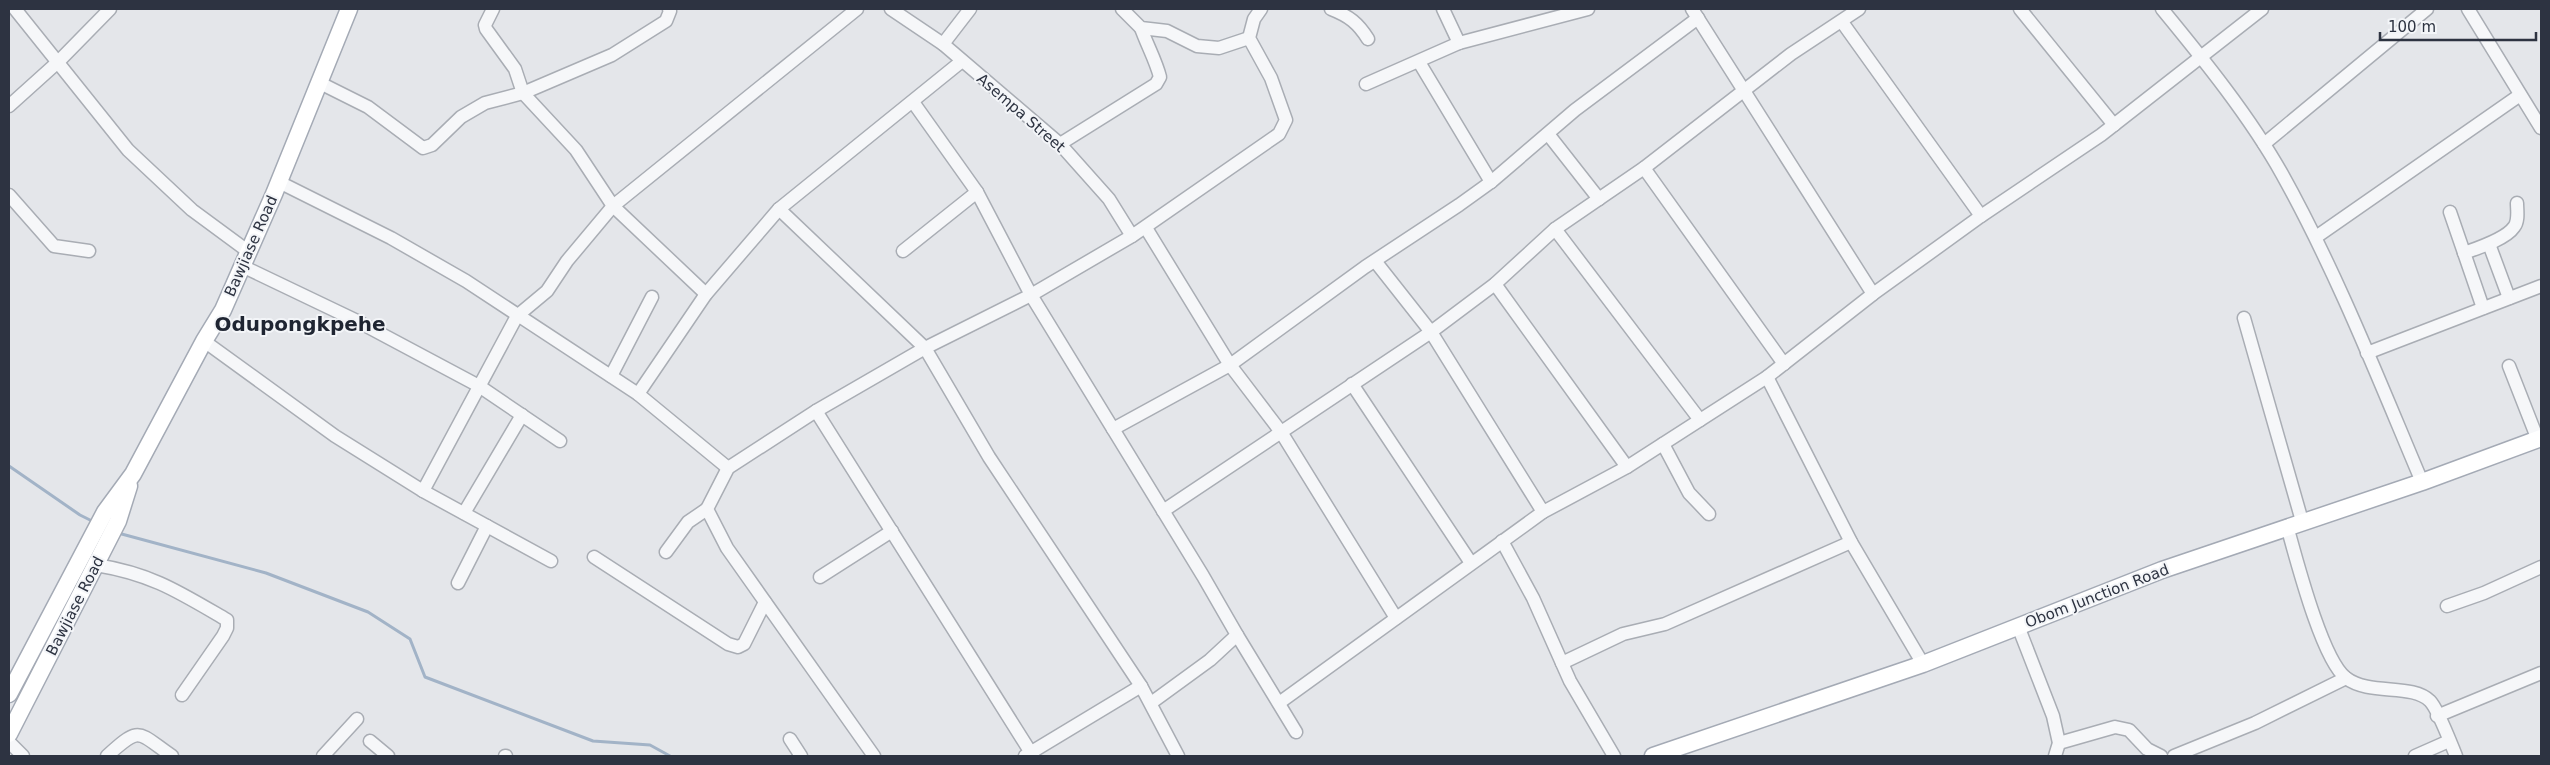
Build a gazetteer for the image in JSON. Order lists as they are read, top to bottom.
{
  "streets": {
    "main road": ["Bawjiase Road", "Obom Junction Road"],
    "street": ["Asempa Street"]
  },
  "districts": ["Odupongkpehe"],
  "scale_bar": "100 m"
}
